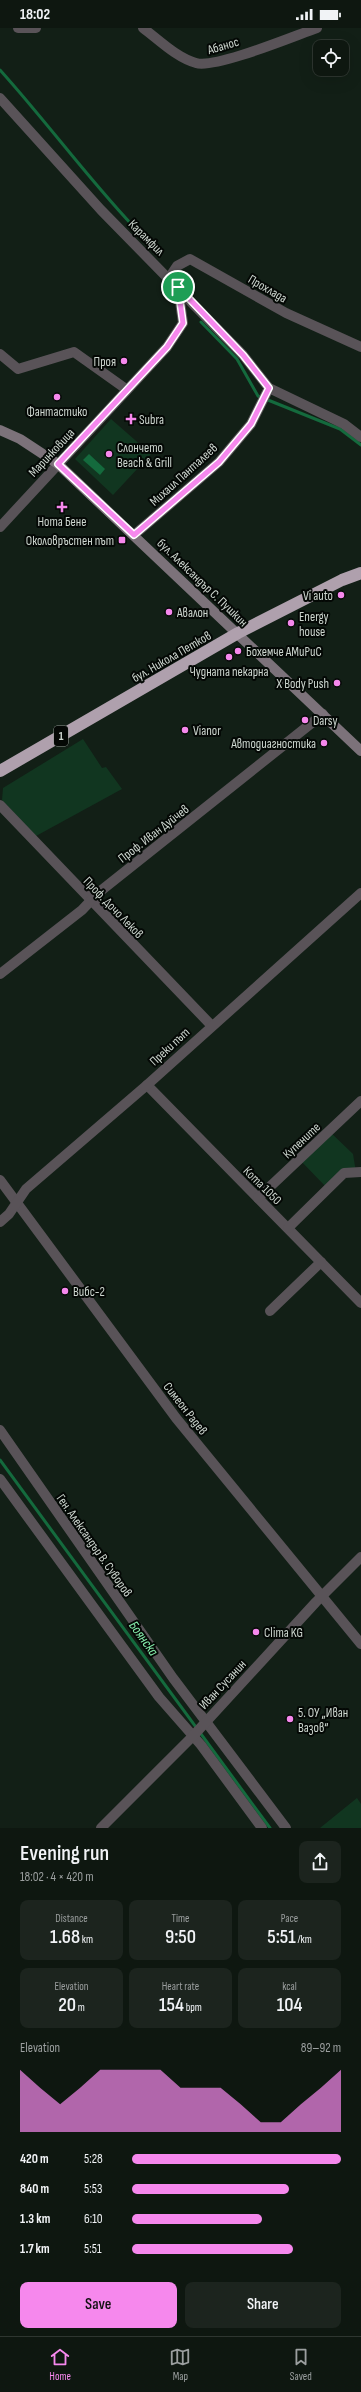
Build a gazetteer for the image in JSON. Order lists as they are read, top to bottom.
{
  "streets": {
    "highway": ["бул. Никола Петков", "1"],
    "main road": ["бул. Александър С. Пушкин"],
    "street": [
      "Абанос",
      "Карамфил",
      "Прохлада",
      "Маринковица",
      "Михаил Панталеев",
      "Проф. Иван Дуйчев",
      "Проф. Дочо Леков",
      "Преки път",
      "Купените",
      "Кота 1050",
      "Симеон Радев",
      "Ген. Александър В. Суворов",
      "Иван Сусанин"
    ]
  },
  "crossings": [
    ["Карамфил", "Прохлада"],
    ["Карамфил", "Маринковица"],
    ["Карамфил", "Михаил Панталеев"],
    ["Маринковица", "бул. Александър С. Пушкин"],
    ["Михаил Панталеев", "бул. Александър С. Пушкин"],
    ["бул. Александър С. Пушкин", "бул. Никола Петков"],
    ["бул. Александър С. Пушкин", "Проф. Иван Дуйчев"],
    ["Проф. Иван Дуйчев", "Проф. Дочо Леков"],
    ["Проф. Дочо Леков", "Преки път"],
    ["Преки път", "Кота 1050"],
    ["Преки път", "Симеон Радев"],
    ["Купените", "Кота 1050"],
    ["Симеон Радев", "Иван Сусанин"],
    ["Ген. Александър В. Суворов", "Иван Сусанин"]
  ],
  "water": ["Боянска"],
  "places": {
    "other": [
      "Проя",
      "Фантастико",
      "Слончето Beach & Grill",
      "Vi auto",
      "Авалон",
      "Energy house",
      "Бохемче АМиРиС",
      "Чудната пекарна",
      "X Body Push",
      "Darsy",
      "Vianor",
      "Автодиагностика",
      "Вибс-2",
      "Clima KG",
      "5. ОУ „Иван Вазов“"
    ],
    "health": ["Subra", "Нота Бене"],
    "transit": ["Околовръстен път"]
  },
  "page": {
    "status": "18:02",
    "heading": ["Evening run", "18:02 · 4 × 420 m"],
    "stats": [
      ["Distance", "1.68 km"],
      ["Time", "9:50"],
      ["Pace", "5:51 /km"],
      ["Elevation", "20 m"],
      ["Heart rate", "154 bpm"],
      ["kcal", "104"]
    ],
    "chart": ["Elevation", "89–92 m"],
    "list": [
      {
        "name": "420 m",
        "note": "5:28"
      },
      {
        "name": "840 m",
        "note": "5:53"
      },
      {
        "name": "1.3 km",
        "note": "6:10"
      },
      {
        "name": "1.7 km",
        "note": "5:51"
      }
    ],
    "buttons": ["Save", "Share"],
    "tabs": ["Home", "Map", "Saved"]
  }
}
